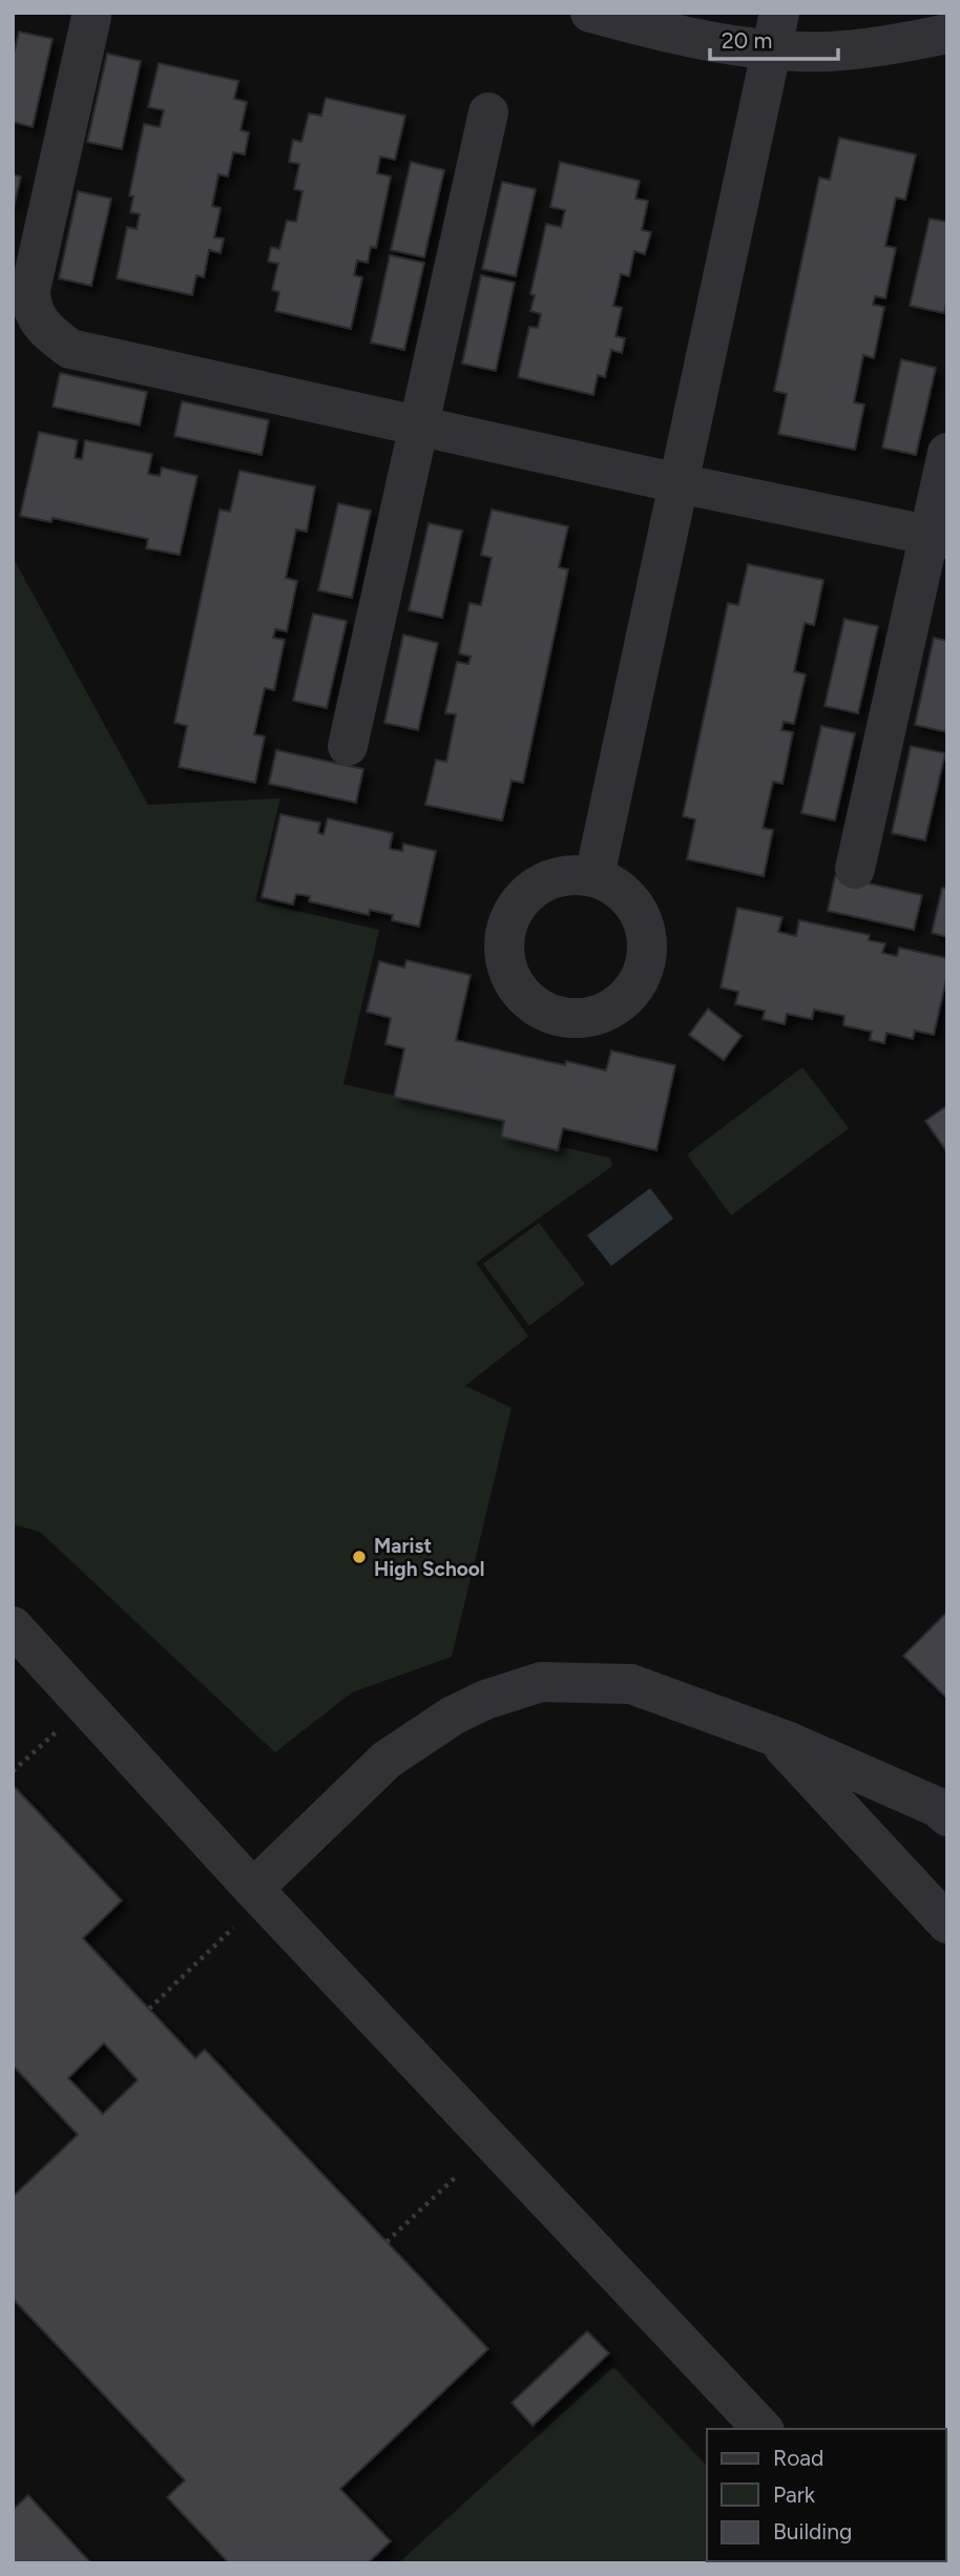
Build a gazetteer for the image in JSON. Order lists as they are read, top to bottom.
{
  "places": ["Marist High School"],
  "legend": ["Road", "Park", "Building"],
  "scale_bar": "20 m"
}
